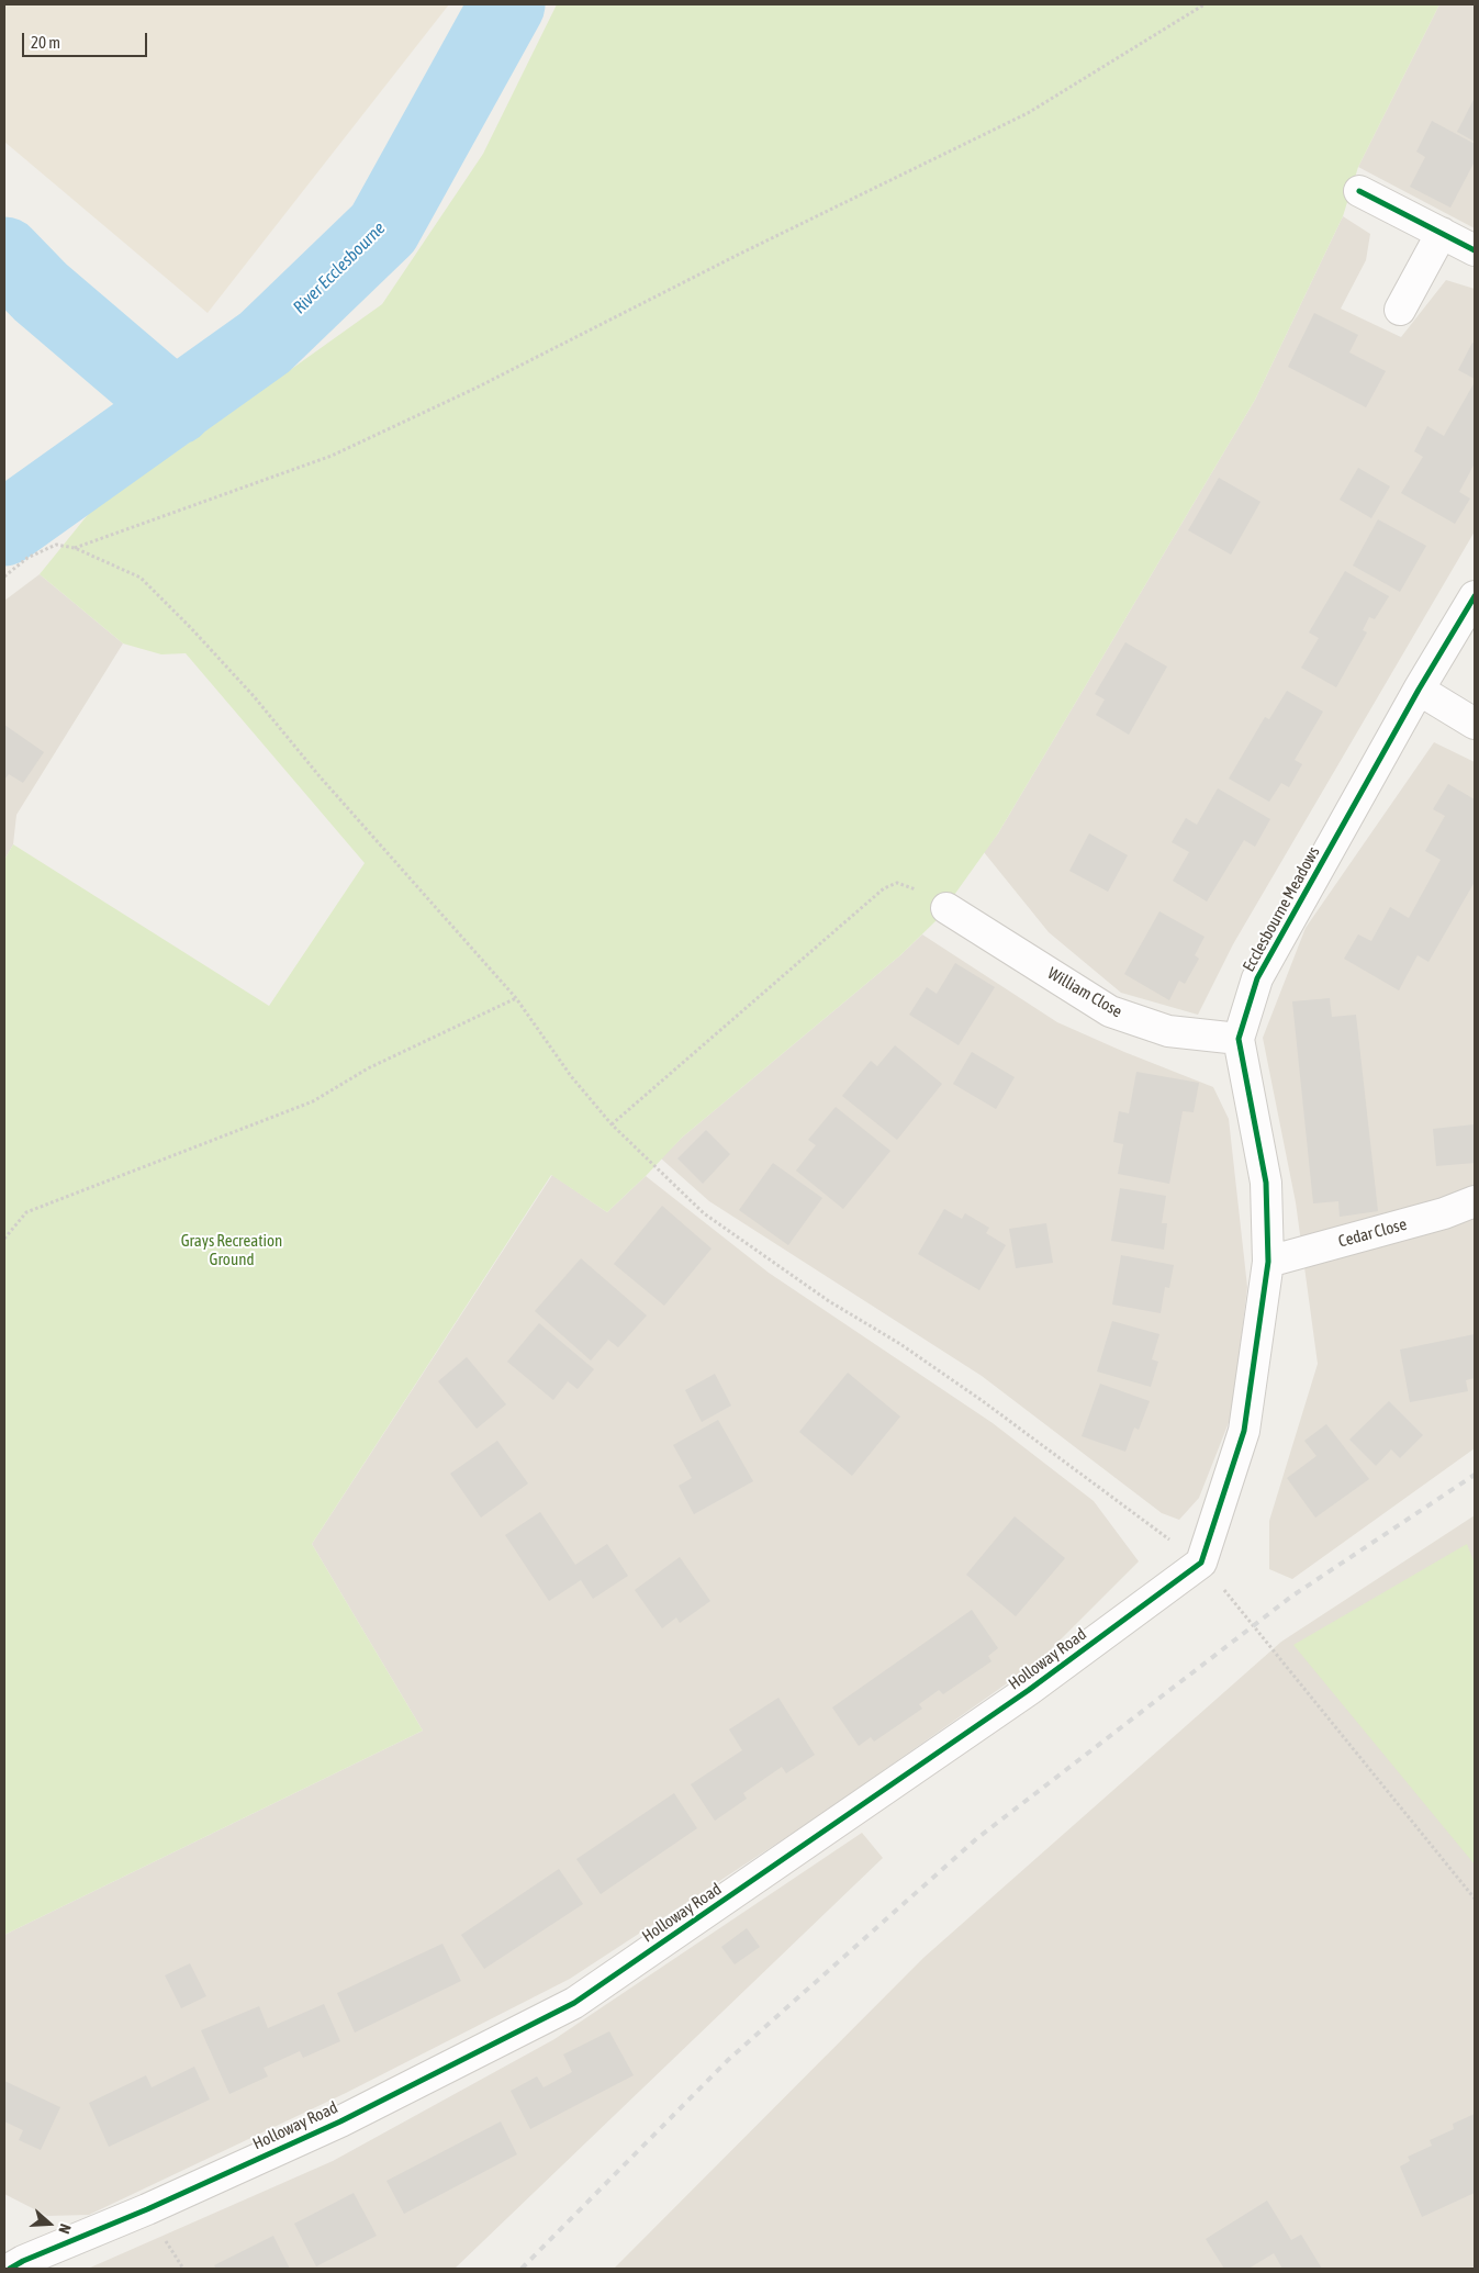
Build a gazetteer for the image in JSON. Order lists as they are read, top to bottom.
{
  "streets": {
    "street": [
      "Ecclesbourne Meadows",
      "William Close",
      "Cedar Close",
      "Holloway Road"
    ]
  },
  "crossings": [
    ["Ecclesbourne Meadows", "William Close"],
    ["Ecclesbourne Meadows", "Cedar Close"],
    ["Ecclesbourne Meadows", "Holloway Road"]
  ],
  "water": ["River Ecclesbourne"],
  "parks": ["Grays Recreation Ground"],
  "scale_bar": "20 m",
  "north": "right"
}
